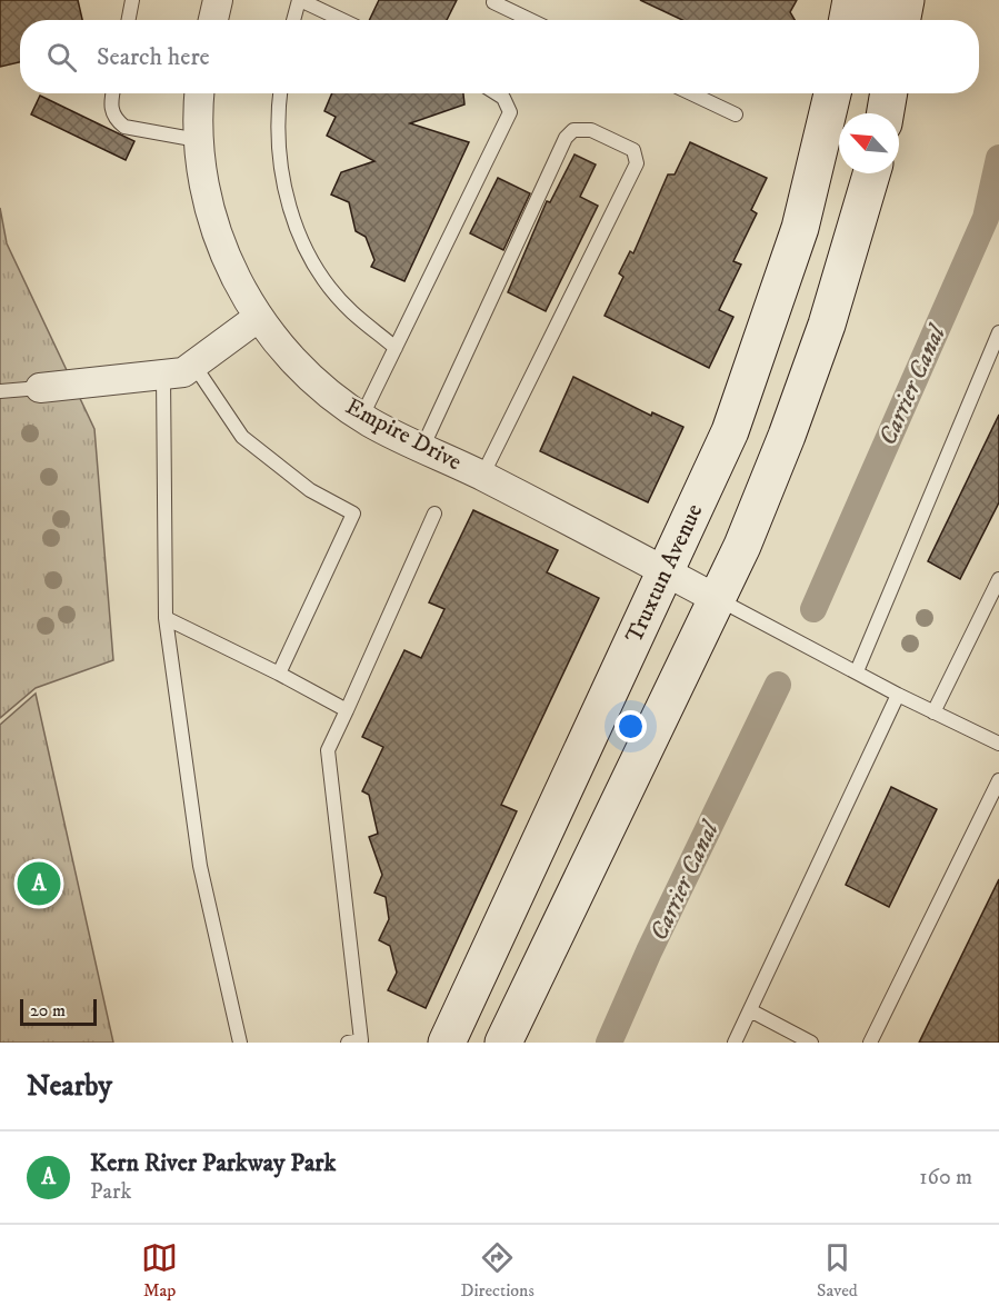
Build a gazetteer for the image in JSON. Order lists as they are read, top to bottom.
{
  "streets": {
    "main road": ["Truxtun Avenue"],
    "street": ["Empire Drive"]
  },
  "crossings": [
    ["Empire Drive", "Truxtun Avenue"]
  ],
  "water": ["Carrier Canal"],
  "scale_bar": "20 m",
  "north": "top left",
  "page": {
    "search": "Search here",
    "pins": "A",
    "scale": "20 m",
    "heading": "Nearby",
    "list": [
      {
        "mark": "A",
        "name": "Kern River Parkway Park",
        "note": "Park",
        "value": "160 m"
      }
    ],
    "nav": ["Map", "Directions", "Saved"]
  }
}
